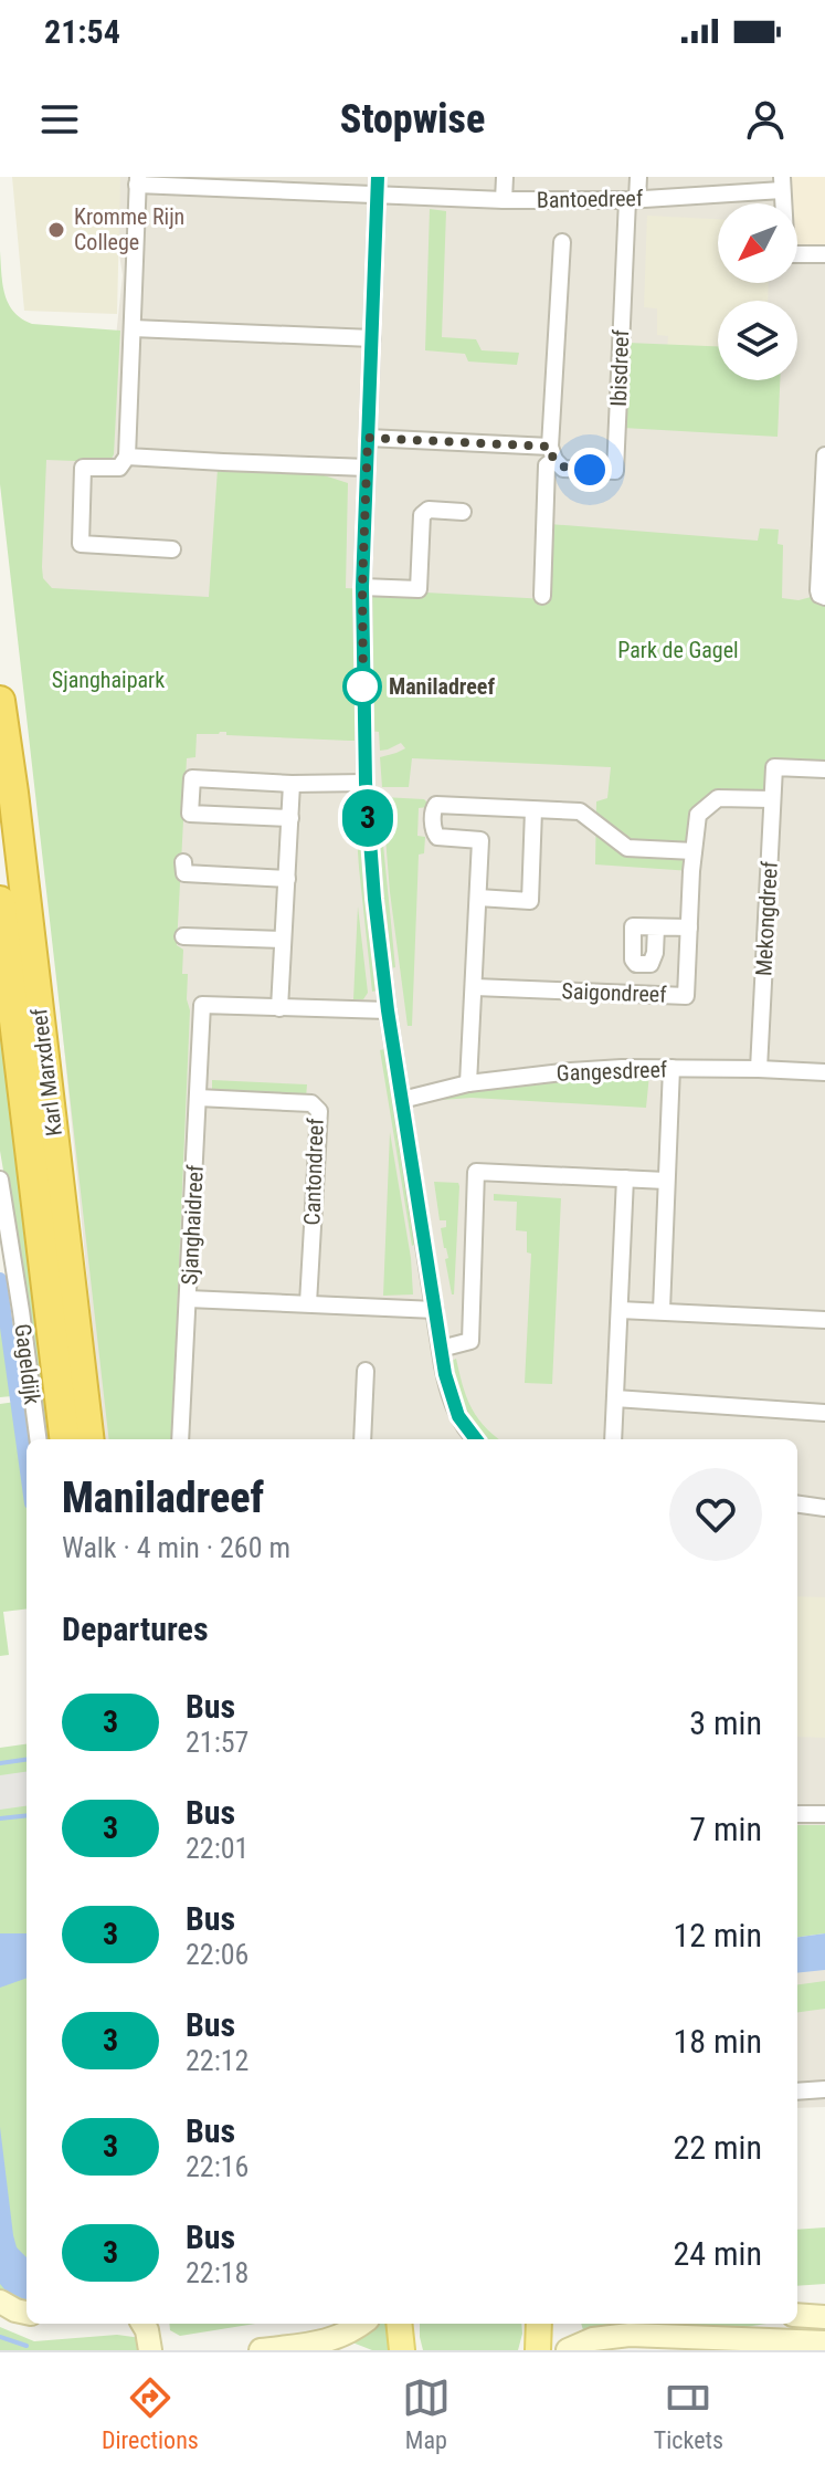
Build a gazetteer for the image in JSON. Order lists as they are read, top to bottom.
{
  "streets": {
    "highway": ["Karl Marxdreef"],
    "street": [
      "Bantoedreef",
      "Ibisdreef",
      "Mekongdreef",
      "Saigondreef",
      "Gangesdreef",
      "Cantondreef",
      "Sjanghaidreef",
      "Gageldijk"
    ]
  },
  "crossings": [
    ["Bantoedreef", "Ibisdreef"],
    ["Mekongdreef", "Saigondreef"],
    ["Mekongdreef", "Gangesdreef"],
    ["Cantondreef", "Sjanghaidreef"]
  ],
  "parks": ["Park de Gagel", "Sjanghaipark"],
  "places": ["Kromme Rijn College", "Maniladreef"],
  "lines": ["bus line 3"],
  "north": "bottom left",
  "page": {
    "status": "21:54",
    "header": "Stopwise",
    "on_map": "3",
    "heading": [
      ["Maniladreef", "Walk · 4 min · 260 m"],
      "Departures"
    ],
    "list": [
      {
        "mark": "3",
        "name": "Bus",
        "note": "21:57",
        "value": "3 min"
      },
      {
        "mark": "3",
        "name": "Bus",
        "note": "22:01",
        "value": "7 min"
      },
      {
        "mark": "3",
        "name": "Bus",
        "note": "22:06",
        "value": "12 min"
      },
      {
        "mark": "3",
        "name": "Bus",
        "note": "22:12",
        "value": "18 min"
      },
      {
        "mark": "3",
        "name": "Bus",
        "note": "22:16",
        "value": "22 min"
      },
      {
        "mark": "3",
        "name": "Bus",
        "note": "22:18",
        "value": "24 min"
      }
    ],
    "tabs": ["Directions", "Map", "Tickets"]
  }
}
